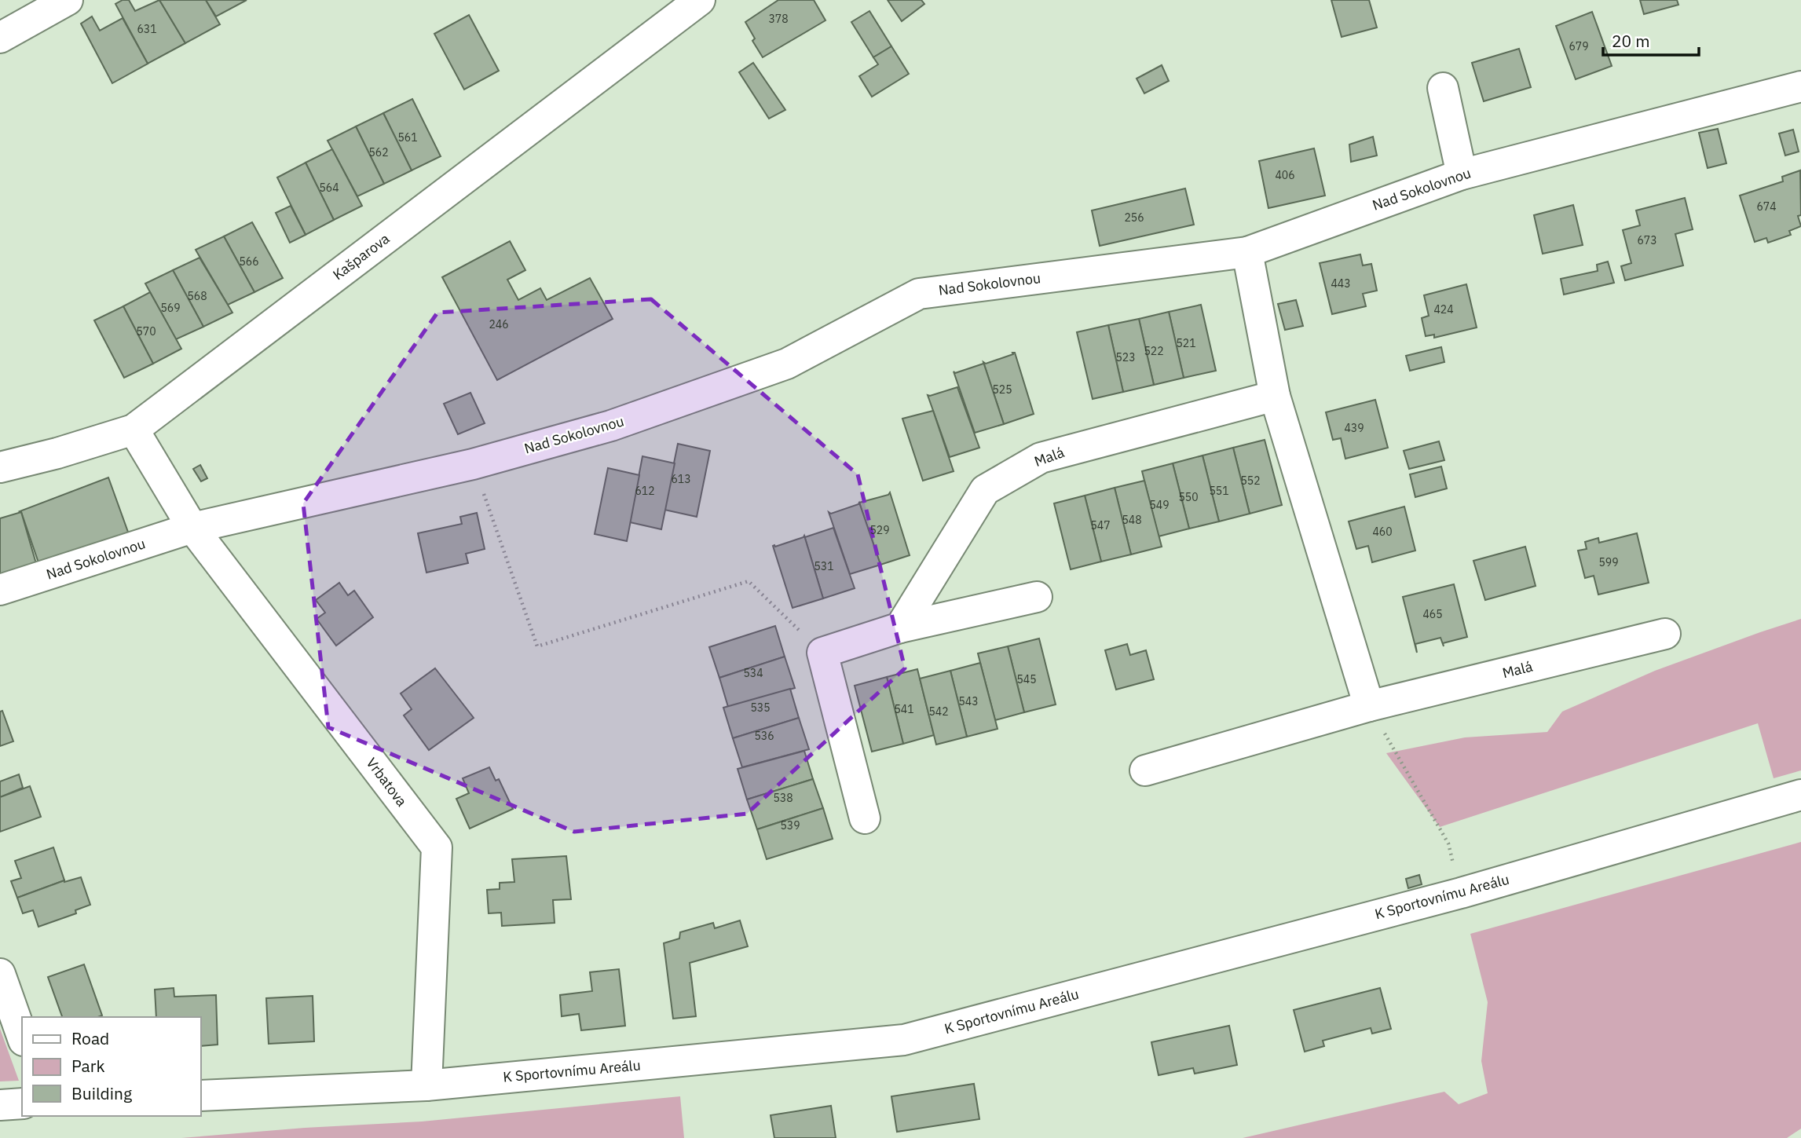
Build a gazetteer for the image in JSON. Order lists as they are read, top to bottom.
{
  "streets": {
    "street": [
      "Nad Sokolovnou",
      "Kašparova",
      "Malá",
      "Vrbatova",
      "K Sportovnímu Areálu"
    ]
  },
  "crossings": [
    ["Nad Sokolovnou", "Vrbatova"],
    ["Vrbatova", "K Sportovnímu Areálu"]
  ],
  "house_numbers": [
    "378",
    "631",
    "679",
    "561",
    "562",
    "406",
    "564",
    "674",
    "256",
    "673",
    "566",
    "443",
    "568",
    "569",
    "424",
    "246",
    "570",
    "521",
    "522",
    "523",
    "525",
    "439",
    "613",
    "552",
    "612",
    "551",
    "550",
    "549",
    "548",
    "547",
    "529",
    "460",
    "599",
    "531",
    "465",
    "534",
    "545",
    "543",
    "535",
    "541",
    "542",
    "536",
    "538",
    "539"
  ],
  "legend": ["Road", "Park", "Building"],
  "scale_bar": "20 m"
}
